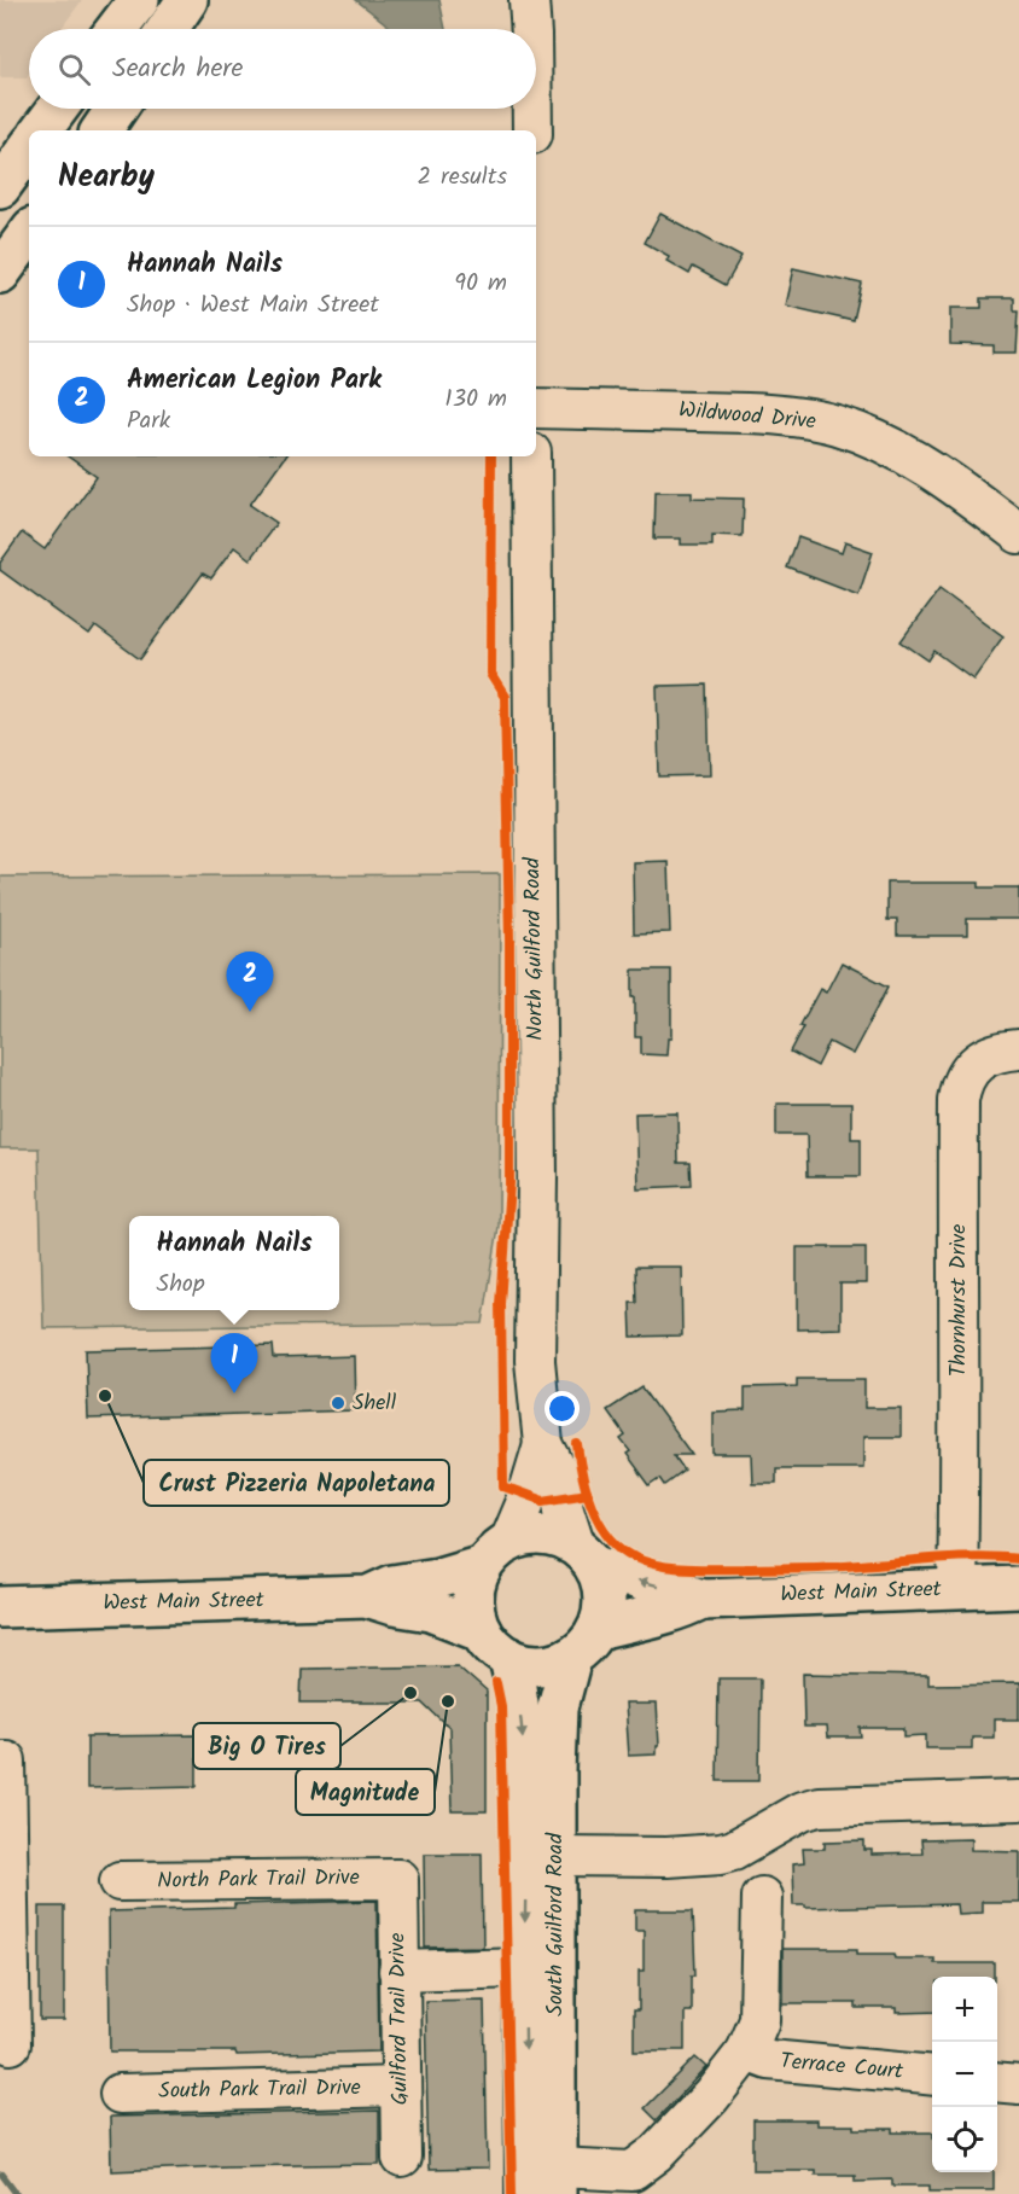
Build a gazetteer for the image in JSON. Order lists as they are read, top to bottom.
{
  "streets": {
    "main road": ["West Main Street", "South Guilford Road"],
    "street": [
      "Wildwood Drive",
      "North Guilford Road",
      "Thornhurst Drive",
      "North Park Trail Drive",
      "Guilford Trail Drive",
      "Terrace Court",
      "South Park Trail Drive"
    ]
  },
  "crossings": [
    ["North Guilford Road", "West Main Street"],
    ["North Guilford Road", "South Guilford Road"],
    ["Thornhurst Drive", "West Main Street"],
    ["West Main Street", "South Guilford Road"],
    ["North Park Trail Drive", "Guilford Trail Drive"],
    ["Guilford Trail Drive", "South Park Trail Drive"]
  ],
  "places": [
    "Crust Pizzeria Napoletana",
    "Shell",
    "Big O Tires",
    "Magnitude"
  ],
  "page": {
    "search": "Search here",
    "heading": ["Nearby", "2 results"],
    "list": [
      {
        "mark": "1",
        "name": "Hannah Nails",
        "note": "Shop · West Main Street",
        "value": "90 m"
      },
      {
        "mark": "2",
        "name": "American Legion Park",
        "note": "Park",
        "value": "130 m"
      }
    ],
    "pins": ["2", "1"],
    "popup": ["Hannah Nails", "Shop"],
    "map_buttons": ["+", "−"]
  }
}
